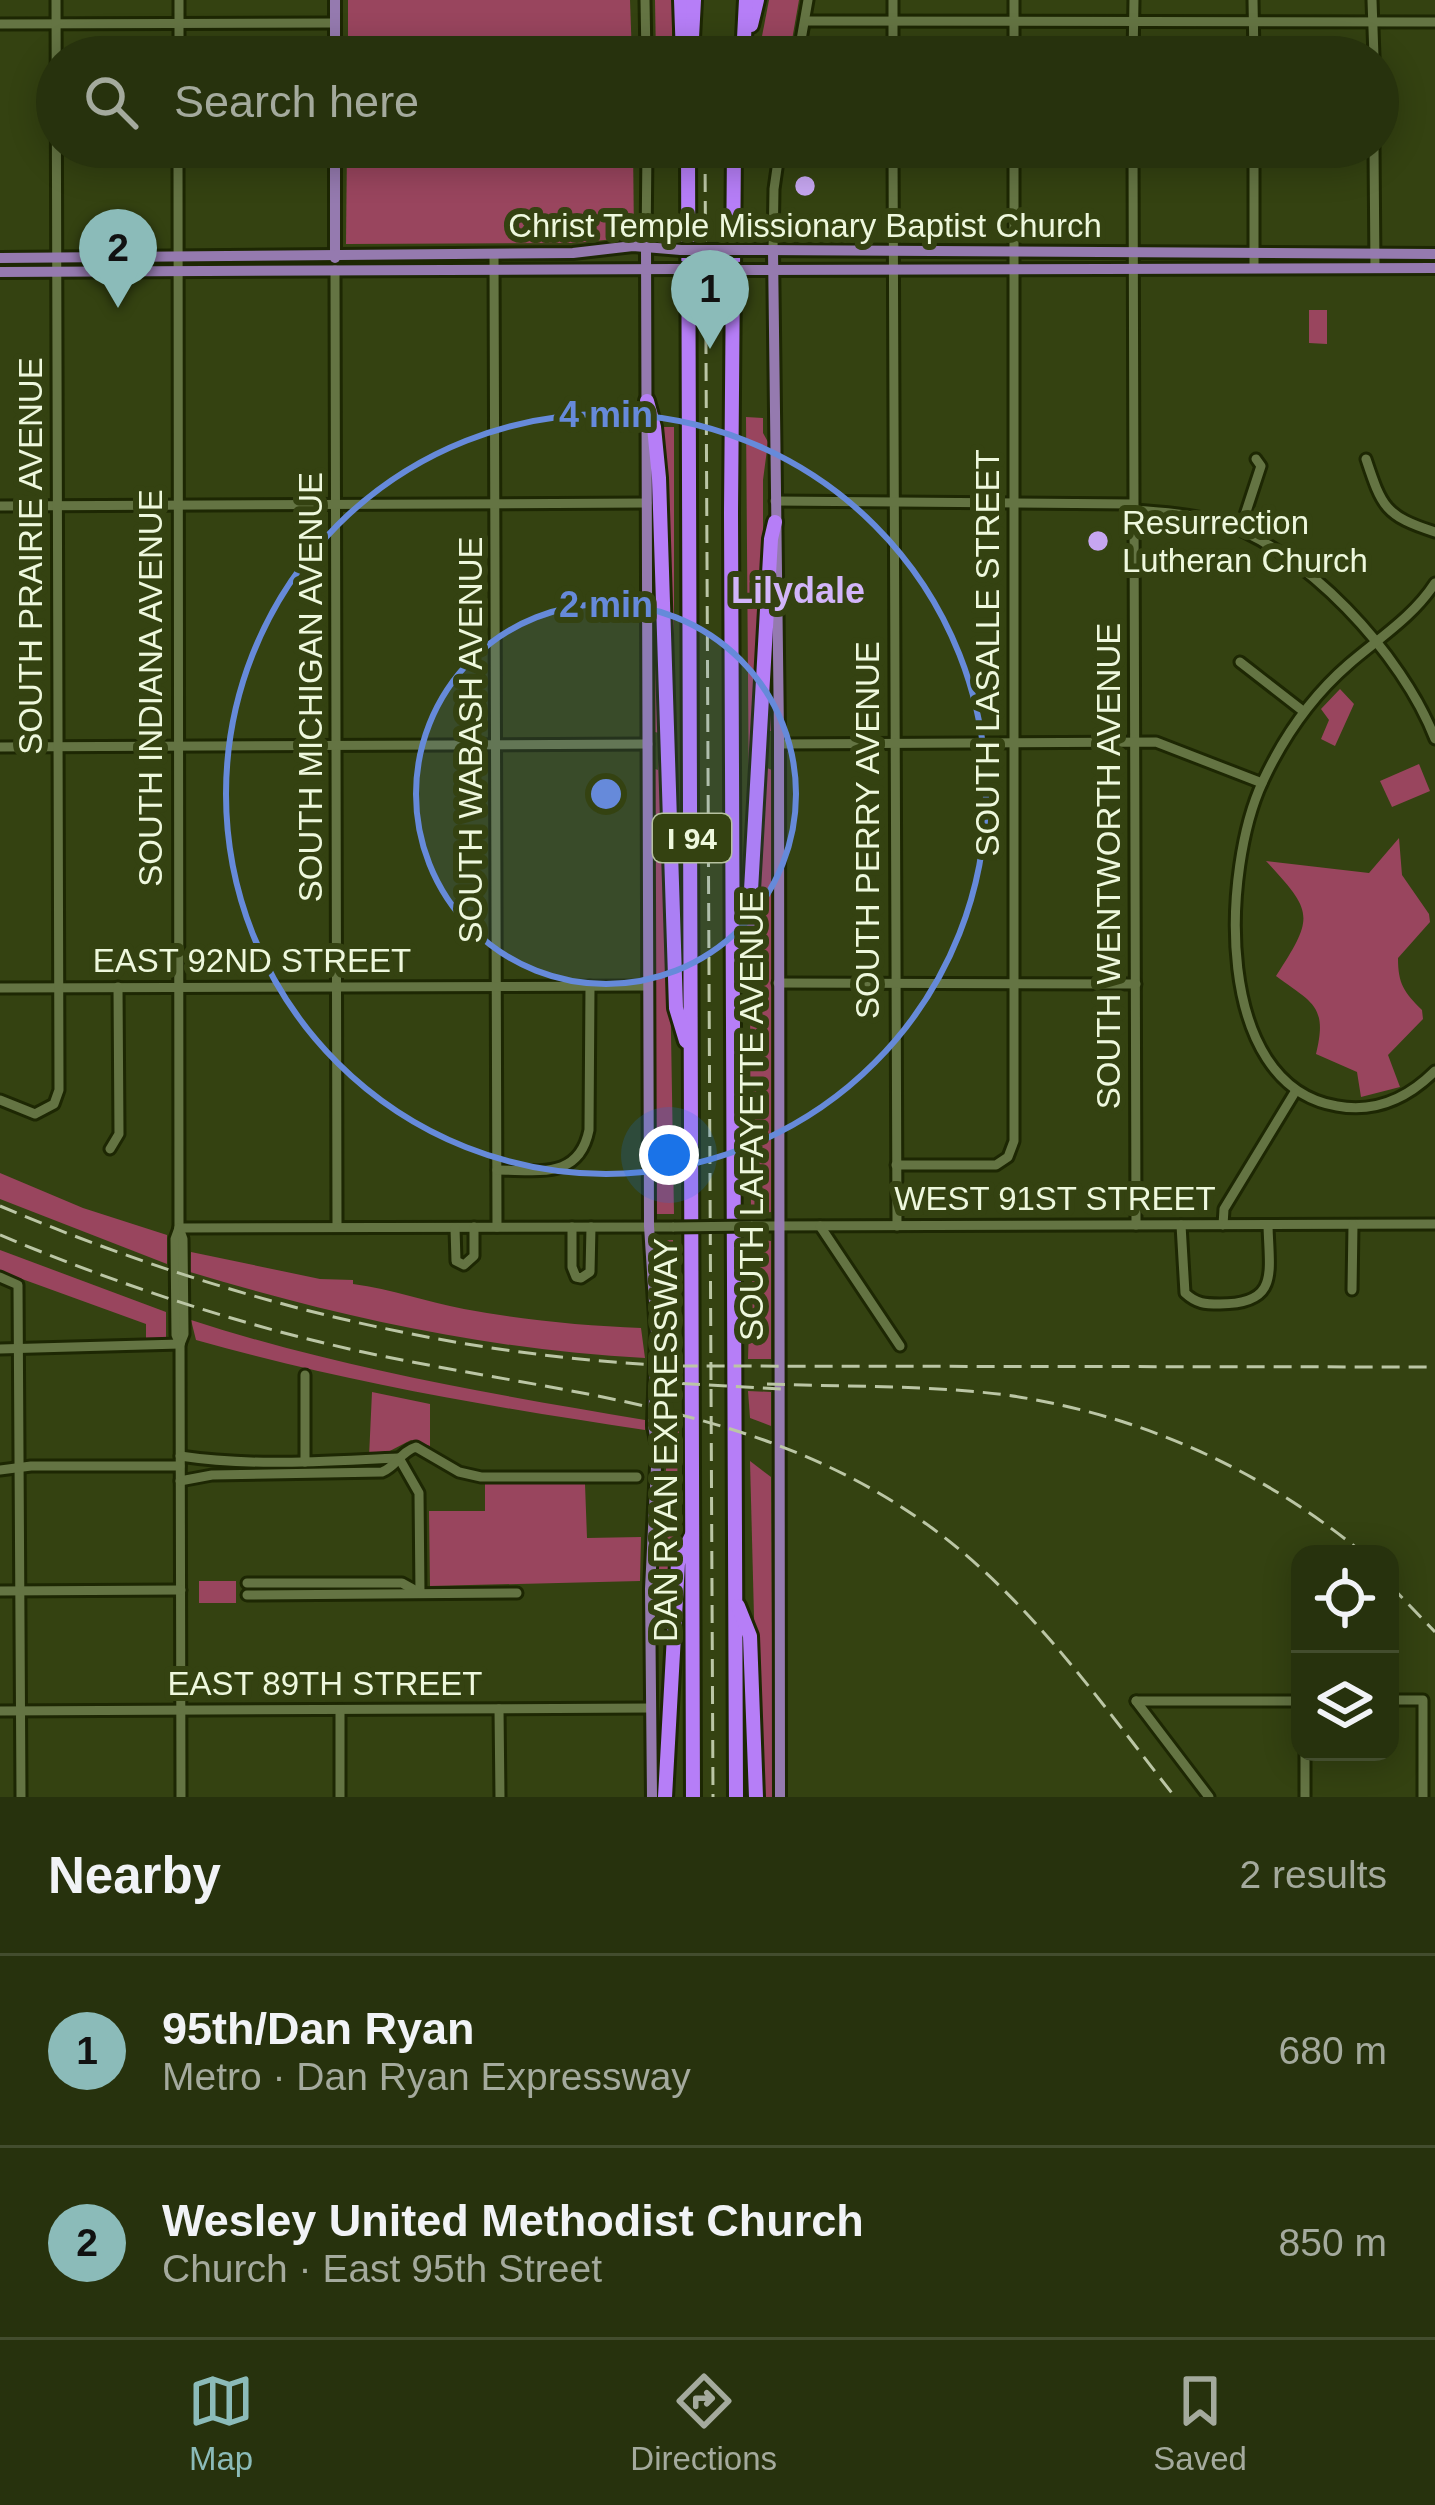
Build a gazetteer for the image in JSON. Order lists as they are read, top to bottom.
{
  "streets": {
    "highway": ["I 94", "DAN RYAN EXPRESSWAY"],
    "main road": ["SOUTH MICHIGAN AVENUE", "SOUTH LAFAYETTE AVENUE"],
    "street": [
      "SOUTH PRAIRIE AVENUE",
      "SOUTH LASALLE STREET",
      "SOUTH INDIANA AVENUE",
      "SOUTH WABASH AVENUE",
      "SOUTH PERRY AVENUE",
      "SOUTH WENTWORTH AVENUE",
      "EAST 92ND STREET",
      "WEST 91ST STREET",
      "EAST 89TH STREET"
    ]
  },
  "crossings": [
    ["SOUTH PRAIRIE AVENUE", "EAST 92ND STREET"],
    ["SOUTH LASALLE STREET", "SOUTH PERRY AVENUE"],
    ["SOUTH MICHIGAN AVENUE", "EAST 92ND STREET"],
    ["SOUTH MICHIGAN AVENUE", "WEST 91ST STREET"],
    ["SOUTH INDIANA AVENUE", "EAST 92ND STREET"],
    ["SOUTH INDIANA AVENUE", "WEST 91ST STREET"],
    ["SOUTH INDIANA AVENUE", "EAST 89TH STREET"],
    ["SOUTH WABASH AVENUE", "EAST 92ND STREET"],
    ["SOUTH WABASH AVENUE", "WEST 91ST STREET"],
    ["SOUTH PERRY AVENUE", "WEST 91ST STREET"],
    ["SOUTH WENTWORTH AVENUE", "WEST 91ST STREET"],
    ["SOUTH LAFAYETTE AVENUE", "WEST 91ST STREET"]
  ],
  "districts": ["Lilydale"],
  "places": ["Christ Temple Missionary Baptist Church", "Resurrection Lutheran Church"],
  "page": {
    "search": "Search here",
    "pins": ["2", "1"],
    "heading": ["Nearby", "2 results"],
    "list": [
      {
        "mark": "1",
        "name": "95th/Dan Ryan",
        "note": "Metro · Dan Ryan Expressway",
        "value": "680 m"
      },
      {
        "mark": "2",
        "name": "Wesley United Methodist Church",
        "note": "Church · East 95th Street",
        "value": "850 m"
      }
    ],
    "nav": ["Map", "Directions", "Saved"]
  },
  "rings": ["4 min", "2 min"]
}
